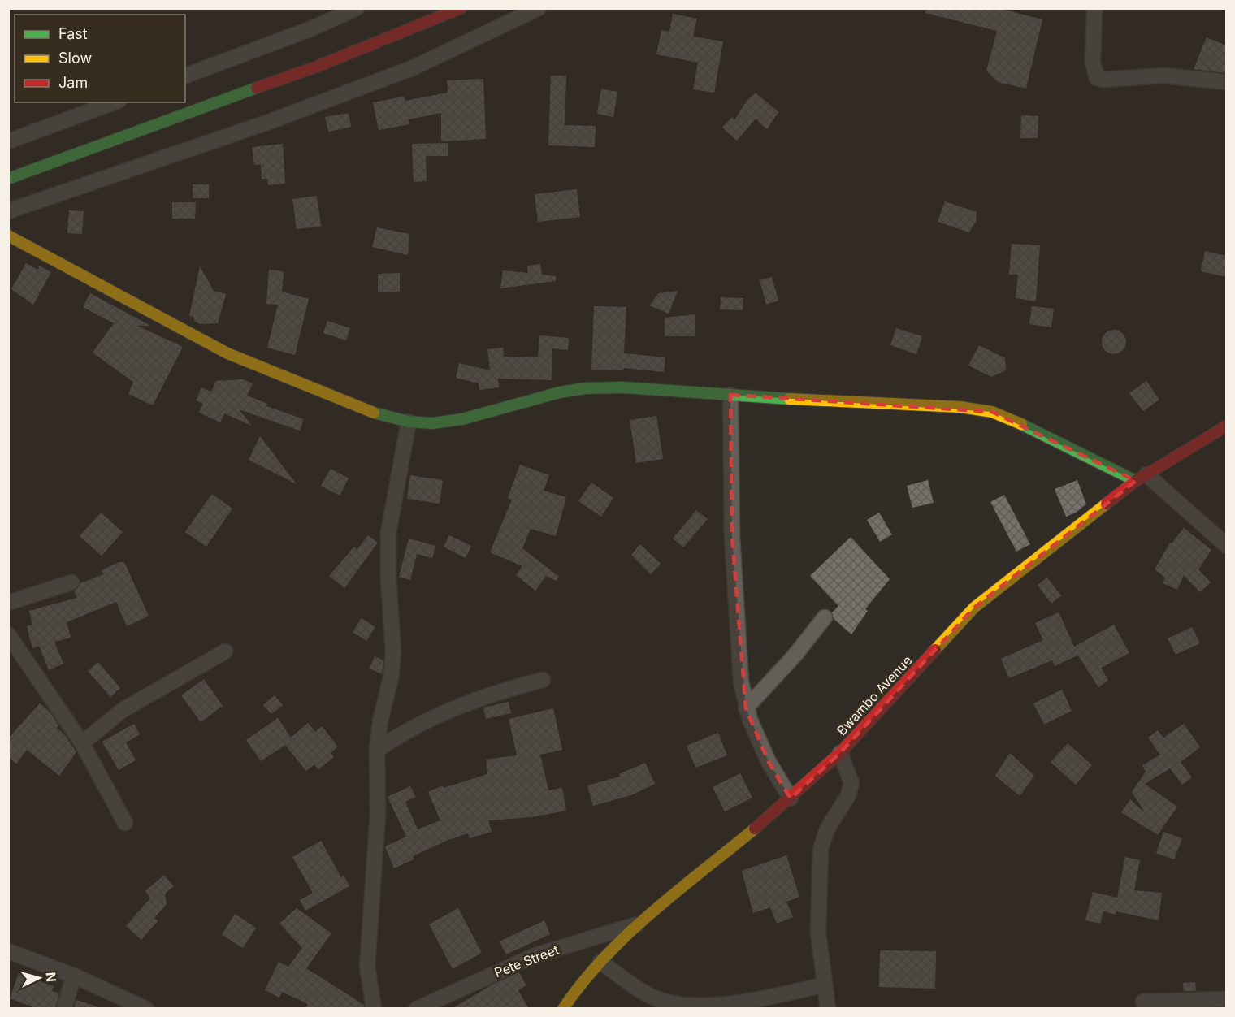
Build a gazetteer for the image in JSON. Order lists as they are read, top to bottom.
{
  "streets": {
    "main road": ["Bwambo Avenue"],
    "street": ["Pete Street"]
  },
  "crossings": [
    ["Bwambo Avenue", "Pete Street"]
  ],
  "legend": ["Fast", "Slow", "Jam"],
  "north": "right"
}
